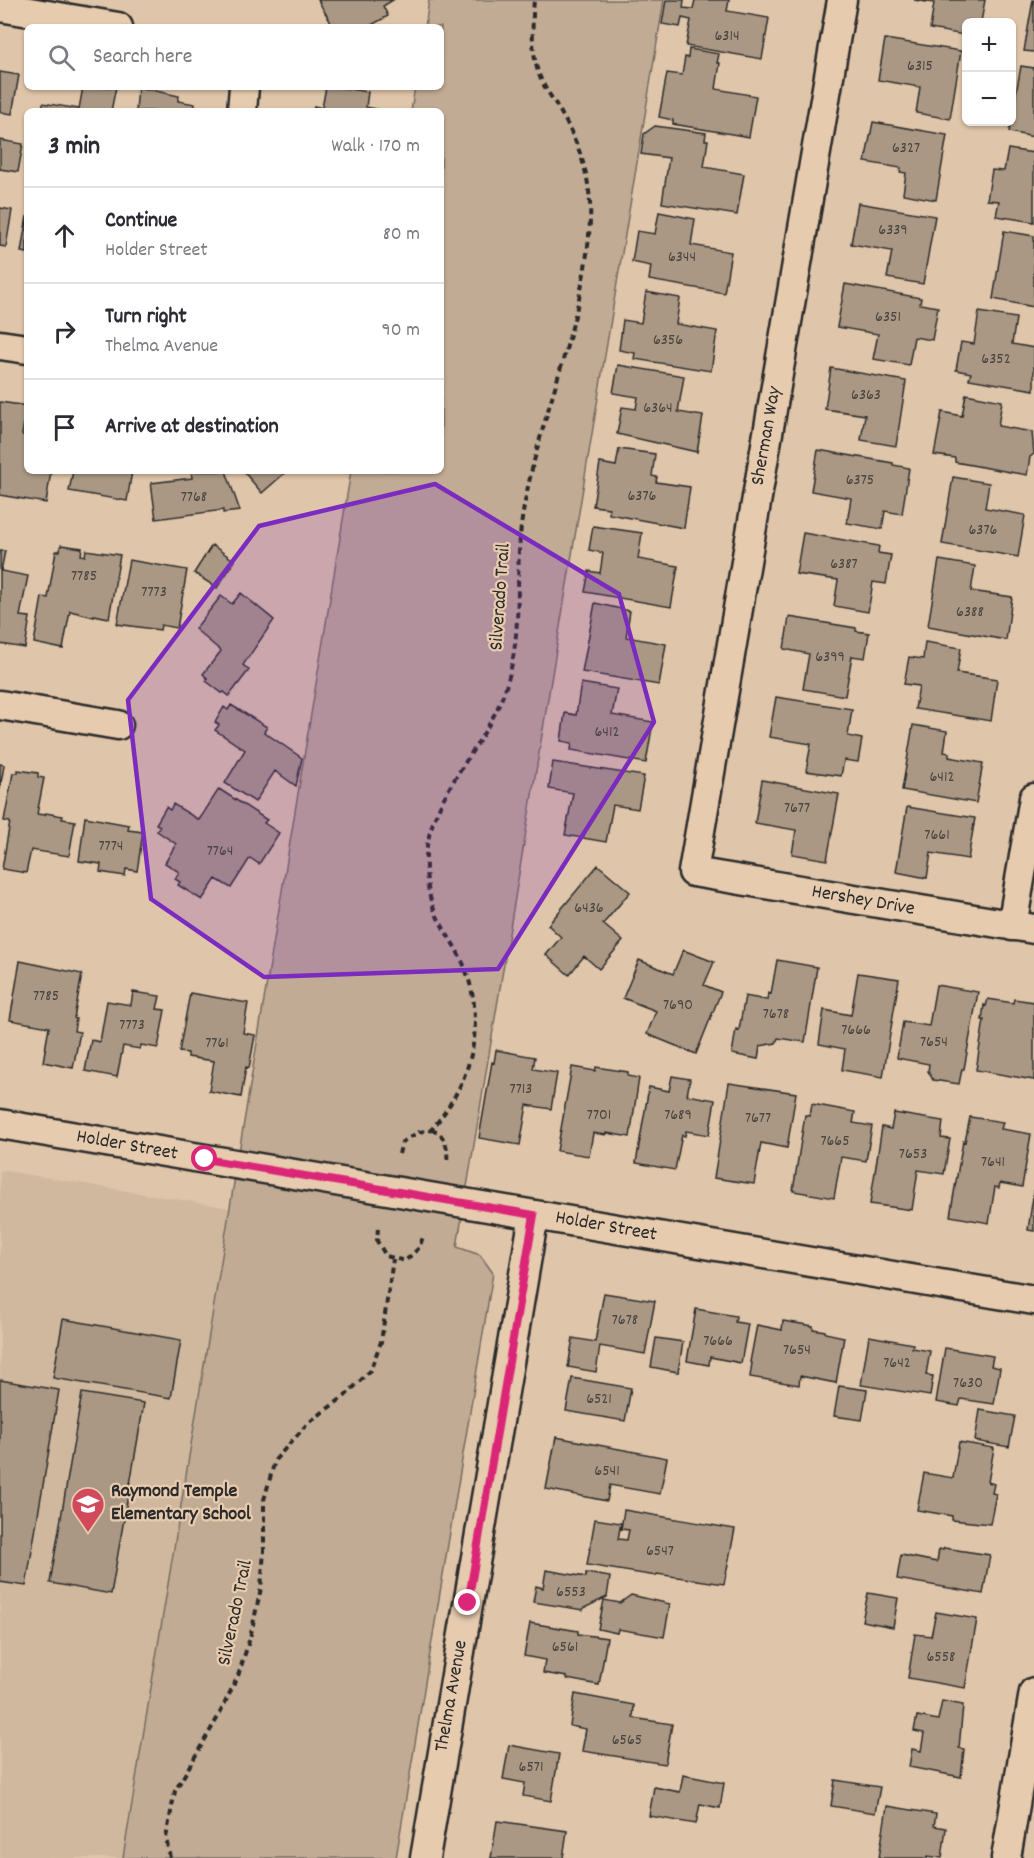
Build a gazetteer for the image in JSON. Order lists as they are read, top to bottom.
{
  "streets": {
    "street": [
      "Sherman Way",
      "Hershey Drive",
      "Holder Street",
      "Thelma Avenue"
    ],
    "path": ["Silverado Trail"]
  },
  "crossings": [
    ["Sherman Way", "Hershey Drive"],
    ["Holder Street", "Thelma Avenue"]
  ],
  "places": {
    "school or university": ["Raymond Temple Elementary School"]
  },
  "house_numbers": [
    "6314",
    "6315",
    "6327",
    "6339",
    "6344",
    "6351",
    "6356",
    "6352",
    "6363",
    "6364",
    "6375",
    "6376",
    "7768",
    "6376",
    "6387",
    "7785",
    "7773",
    "6388",
    "6399",
    "6412",
    "6412",
    "7677",
    "7661",
    "7774",
    "7764",
    "6436",
    "7785",
    "7690",
    "7678",
    "7773",
    "7666",
    "7654",
    "7761",
    "7713",
    "7701",
    "7689",
    "7677",
    "7665",
    "7653",
    "7641",
    "7678",
    "7666",
    "7654",
    "7642",
    "7630",
    "6521",
    "6541",
    "6547",
    "6553",
    "6561",
    "6558",
    "6565",
    "6571"
  ],
  "page": {
    "map_buttons": ["+", "−"],
    "search": "Search here",
    "heading": ["3 min", "Walk · 170 m"],
    "list": [
      ["Continue", "Holder Street", "80 m"],
      ["Turn right", "Thelma Avenue", "90 m"],
      "Arrive at destination"
    ]
  }
}
